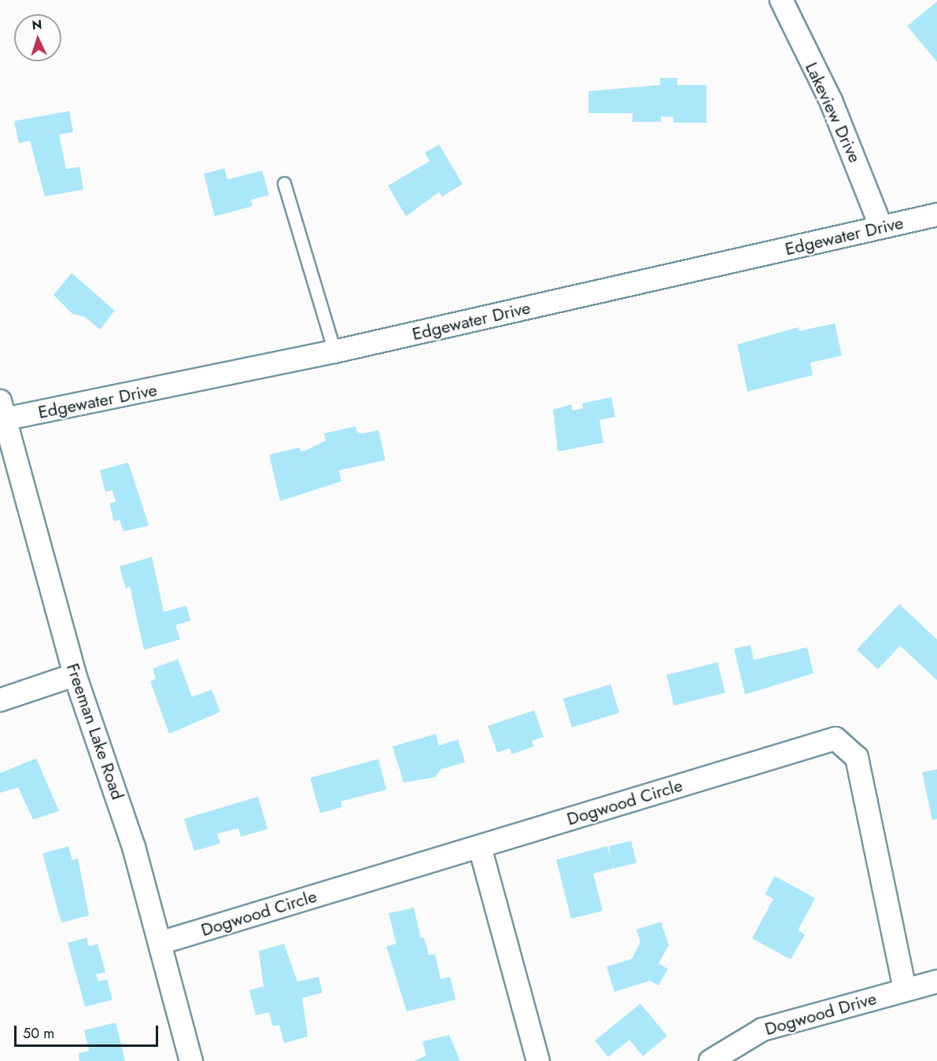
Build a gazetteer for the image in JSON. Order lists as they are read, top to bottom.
{
  "streets": {
    "street": [
      "Lakeview Drive",
      "Edgewater Drive",
      "Freeman Lake Road",
      "Dogwood Circle",
      "Dogwood Drive"
    ]
  },
  "crossings": [
    ["Lakeview Drive", "Edgewater Drive"],
    ["Edgewater Drive", "Freeman Lake Road"],
    ["Freeman Lake Road", "Dogwood Circle"],
    ["Dogwood Circle", "Dogwood Drive"]
  ],
  "scale_bar": "50 m",
  "north": "top"
}
